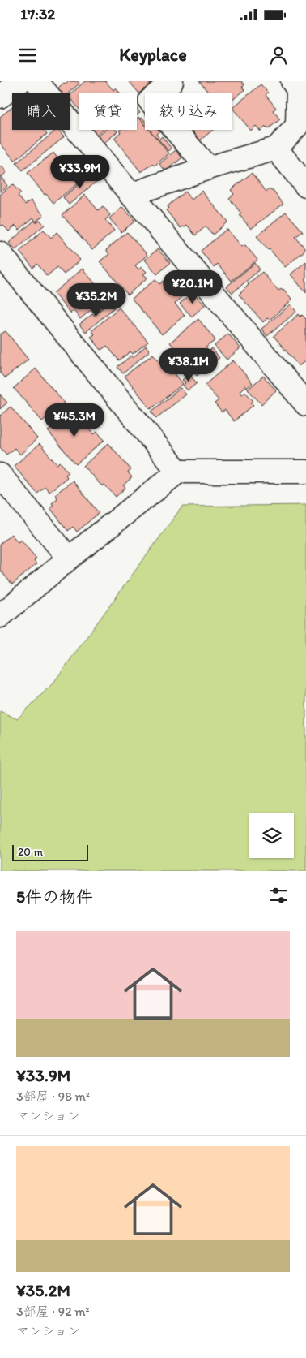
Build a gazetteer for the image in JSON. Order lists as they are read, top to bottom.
{
  "scale_bar": "20 m",
  "page": {
    "status": "17:32",
    "header": "Keyplace",
    "chip": ["購入", "賃貸", "絞り込み"],
    "price": [
      "¥33.9M",
      "¥20.1M",
      "¥35.2M",
      "¥38.1M",
      "¥45.3M"
    ],
    "scale": "20 m",
    "heading": "5件の物件",
    "list": [
      {
        "name": "¥33.9M",
        "note": "3部屋 · 98 m² · マンション"
      },
      {
        "name": "¥35.2M",
        "note": "3部屋 · 92 m² · マンション"
      }
    ]
  }
}
